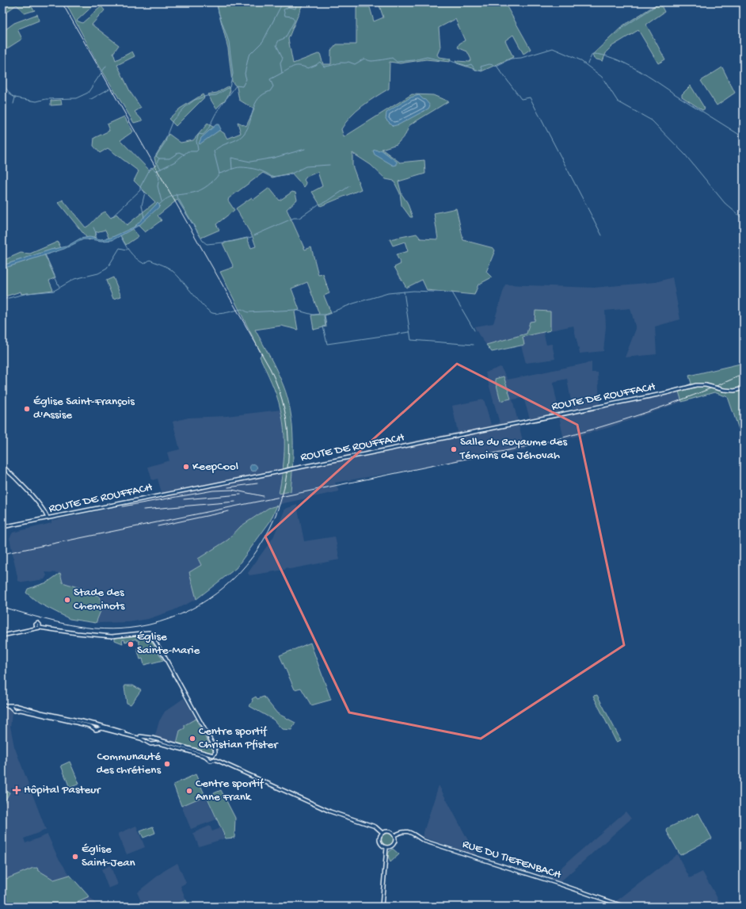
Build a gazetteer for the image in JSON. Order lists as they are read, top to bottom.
{
  "streets": {
    "main road": ["ROUTE DE ROUFFACH", "RUE DU TIEFENBACH"]
  },
  "places": {
    "other": [
      "Église Saint-François d'Assise",
      "Salle du Royaume des Témoins de Jéhovah",
      "KeepCool",
      "Stade des Cheminots",
      "Église Sainte-Marie",
      "Centre sportif Christian Pfister",
      "Communauté des chrétiens",
      "Centre sportif Anne Frank",
      "Église Saint-Jean"
    ],
    "health": ["Hôpital Pasteur"]
  }
}
